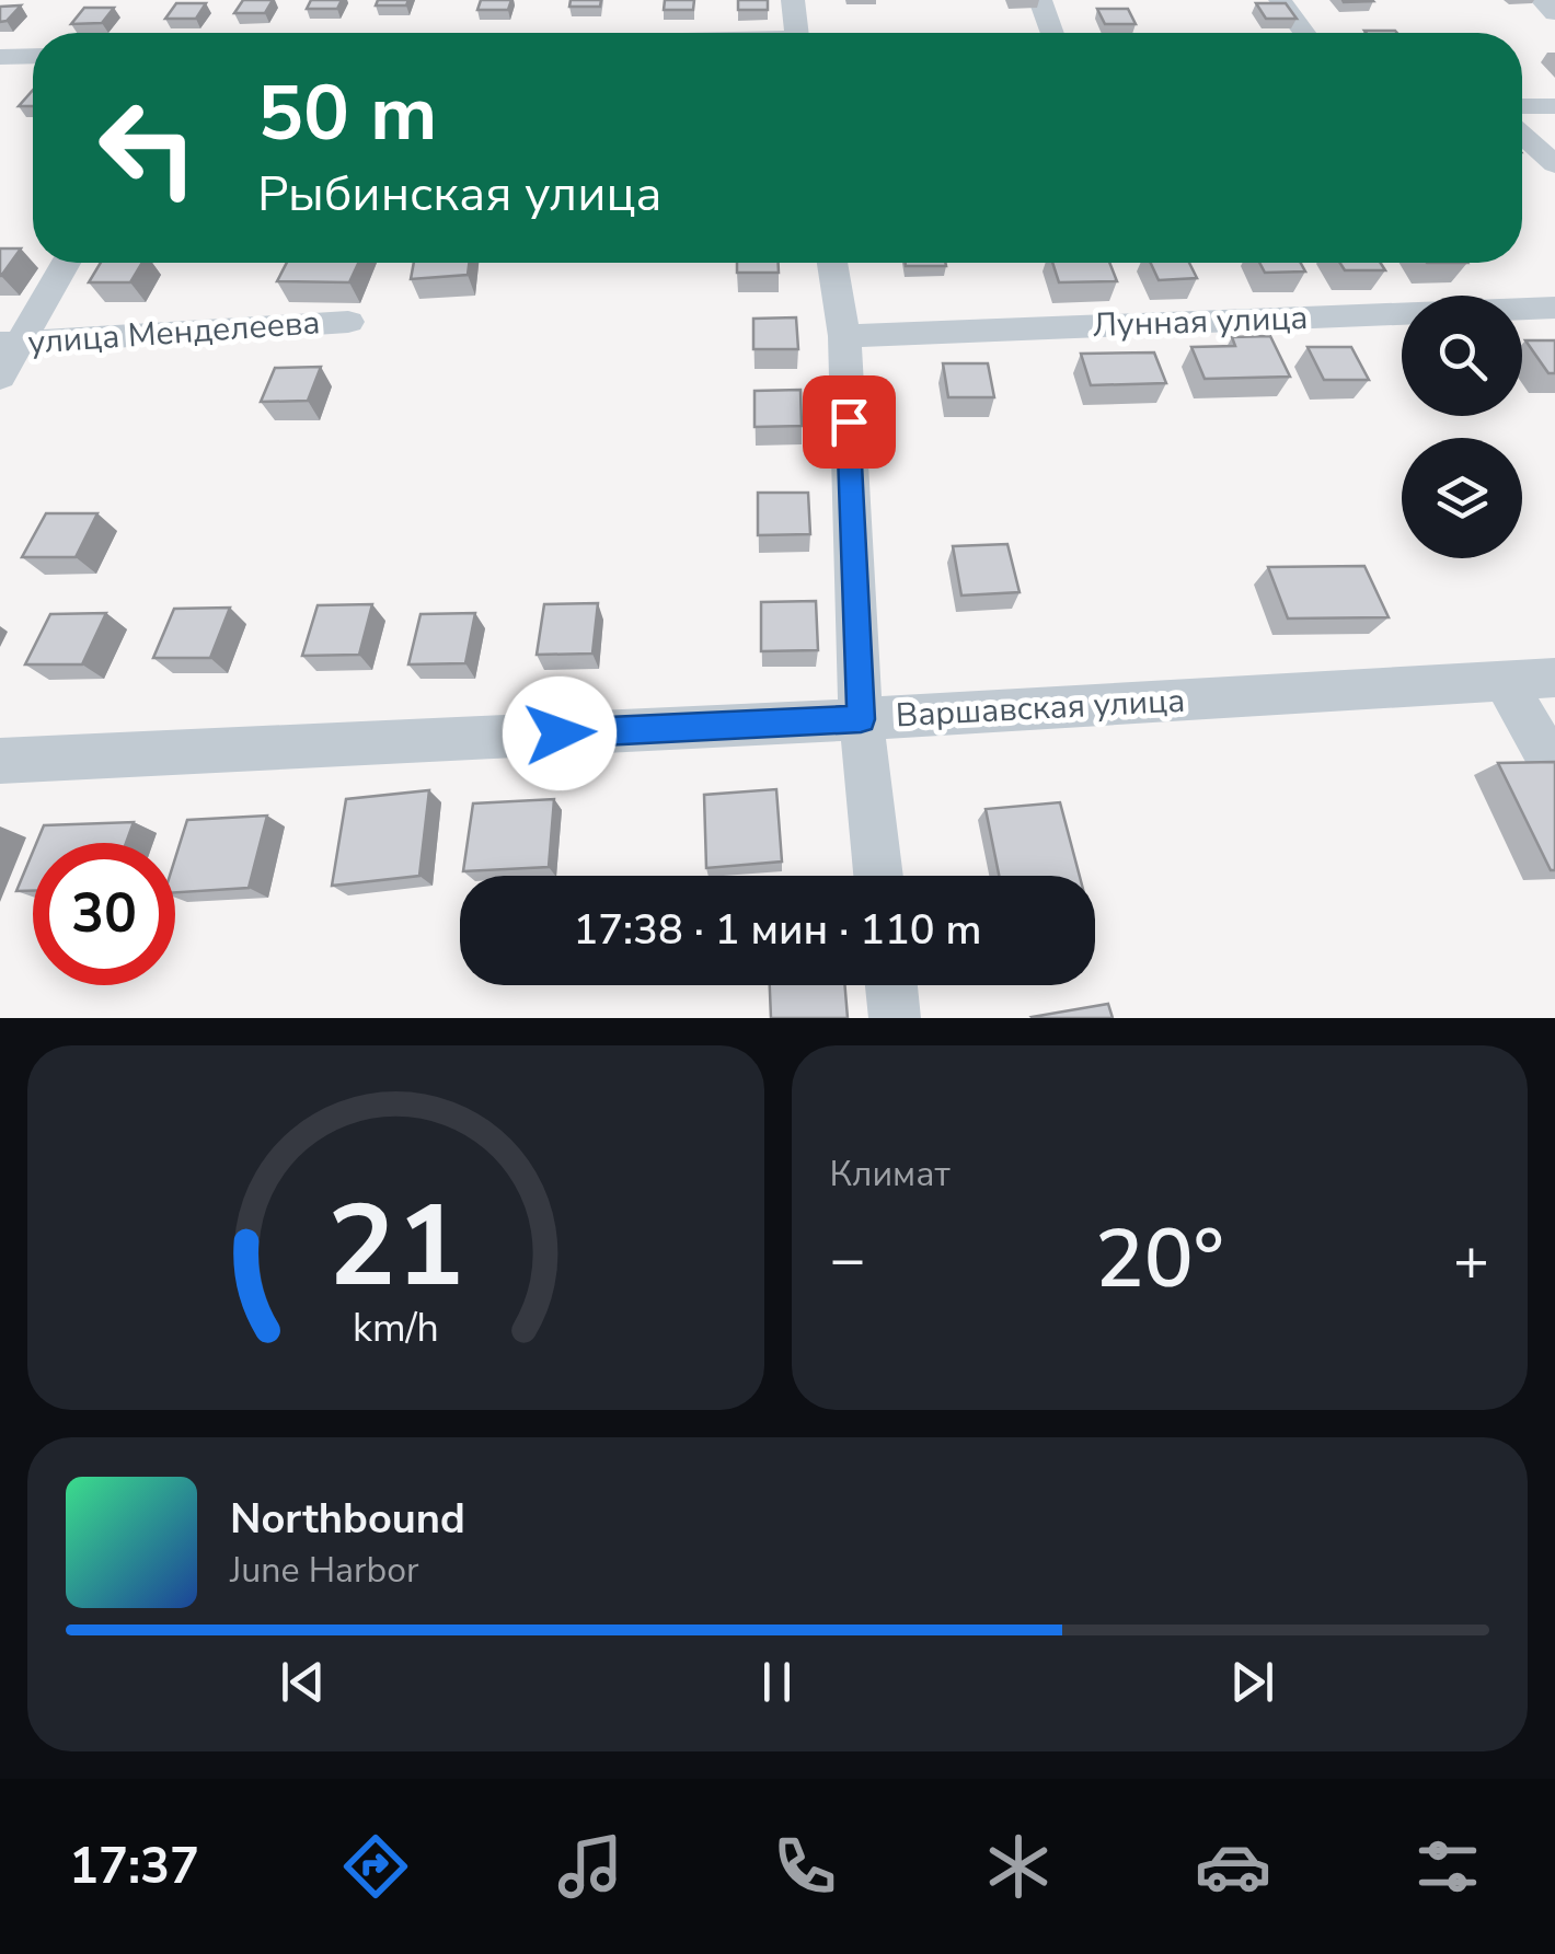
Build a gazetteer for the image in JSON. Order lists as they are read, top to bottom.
{
  "streets": {
    "street": ["Лунная улица", "улица Менделеева", "Варшавская улица"]
  },
  "page": {
    "turn": ["50 m", "Рыбинская улица"],
    "limit": "30",
    "trip": "17:38 · 1 мин · 110 m",
    "tile": "Климат",
    "heat": ["−", "20°", "+"],
    "song": ["Northbound", "June Harbor"],
    "tabs": "17:37",
    "gauge": ["21", "km/h"]
  }
}
